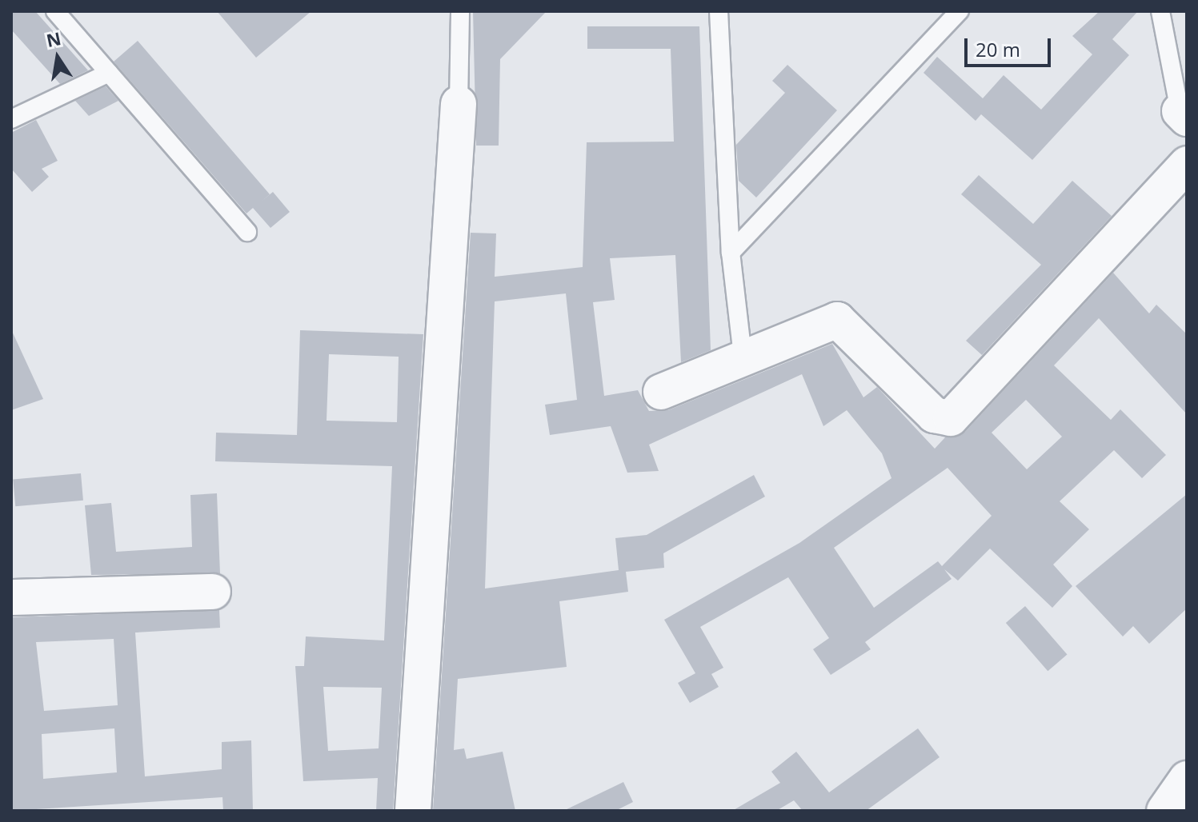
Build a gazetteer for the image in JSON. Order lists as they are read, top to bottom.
{
  "scale_bar": "20 m",
  "north": "top"
}
